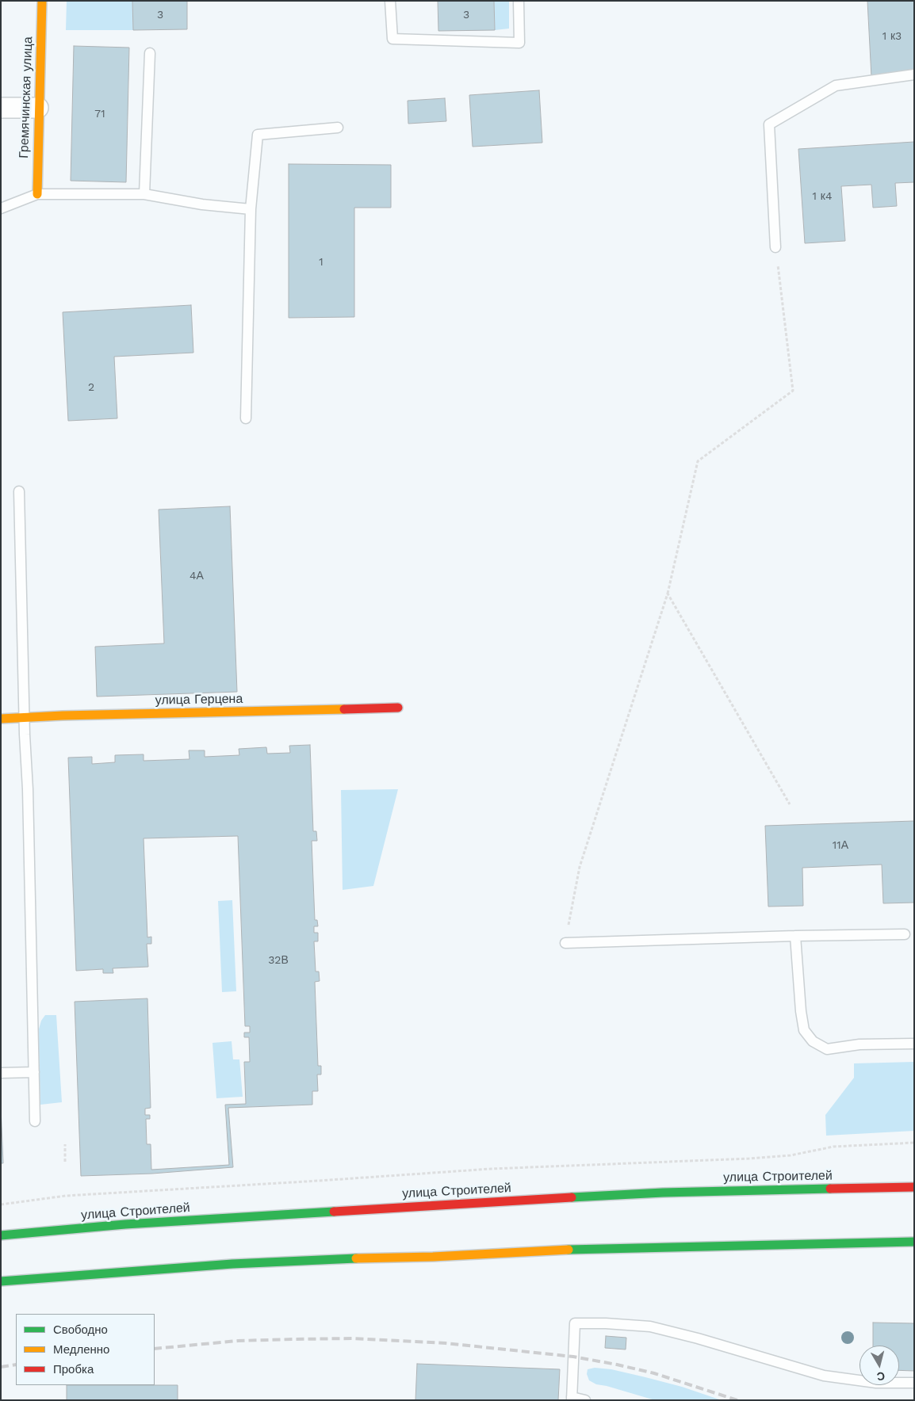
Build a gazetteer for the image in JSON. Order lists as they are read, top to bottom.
{
  "streets": {
    "main road": ["Гремячинская улица", "улица Герцена", "улица Строителей"]
  },
  "house_numbers": [
    "3",
    "3",
    "1 к3",
    "71",
    "1 к4",
    "1",
    "2",
    "4А",
    "11А",
    "32В"
  ],
  "legend": ["Свободно", "Медленно", "Пробка"],
  "north": "bottom"
}
